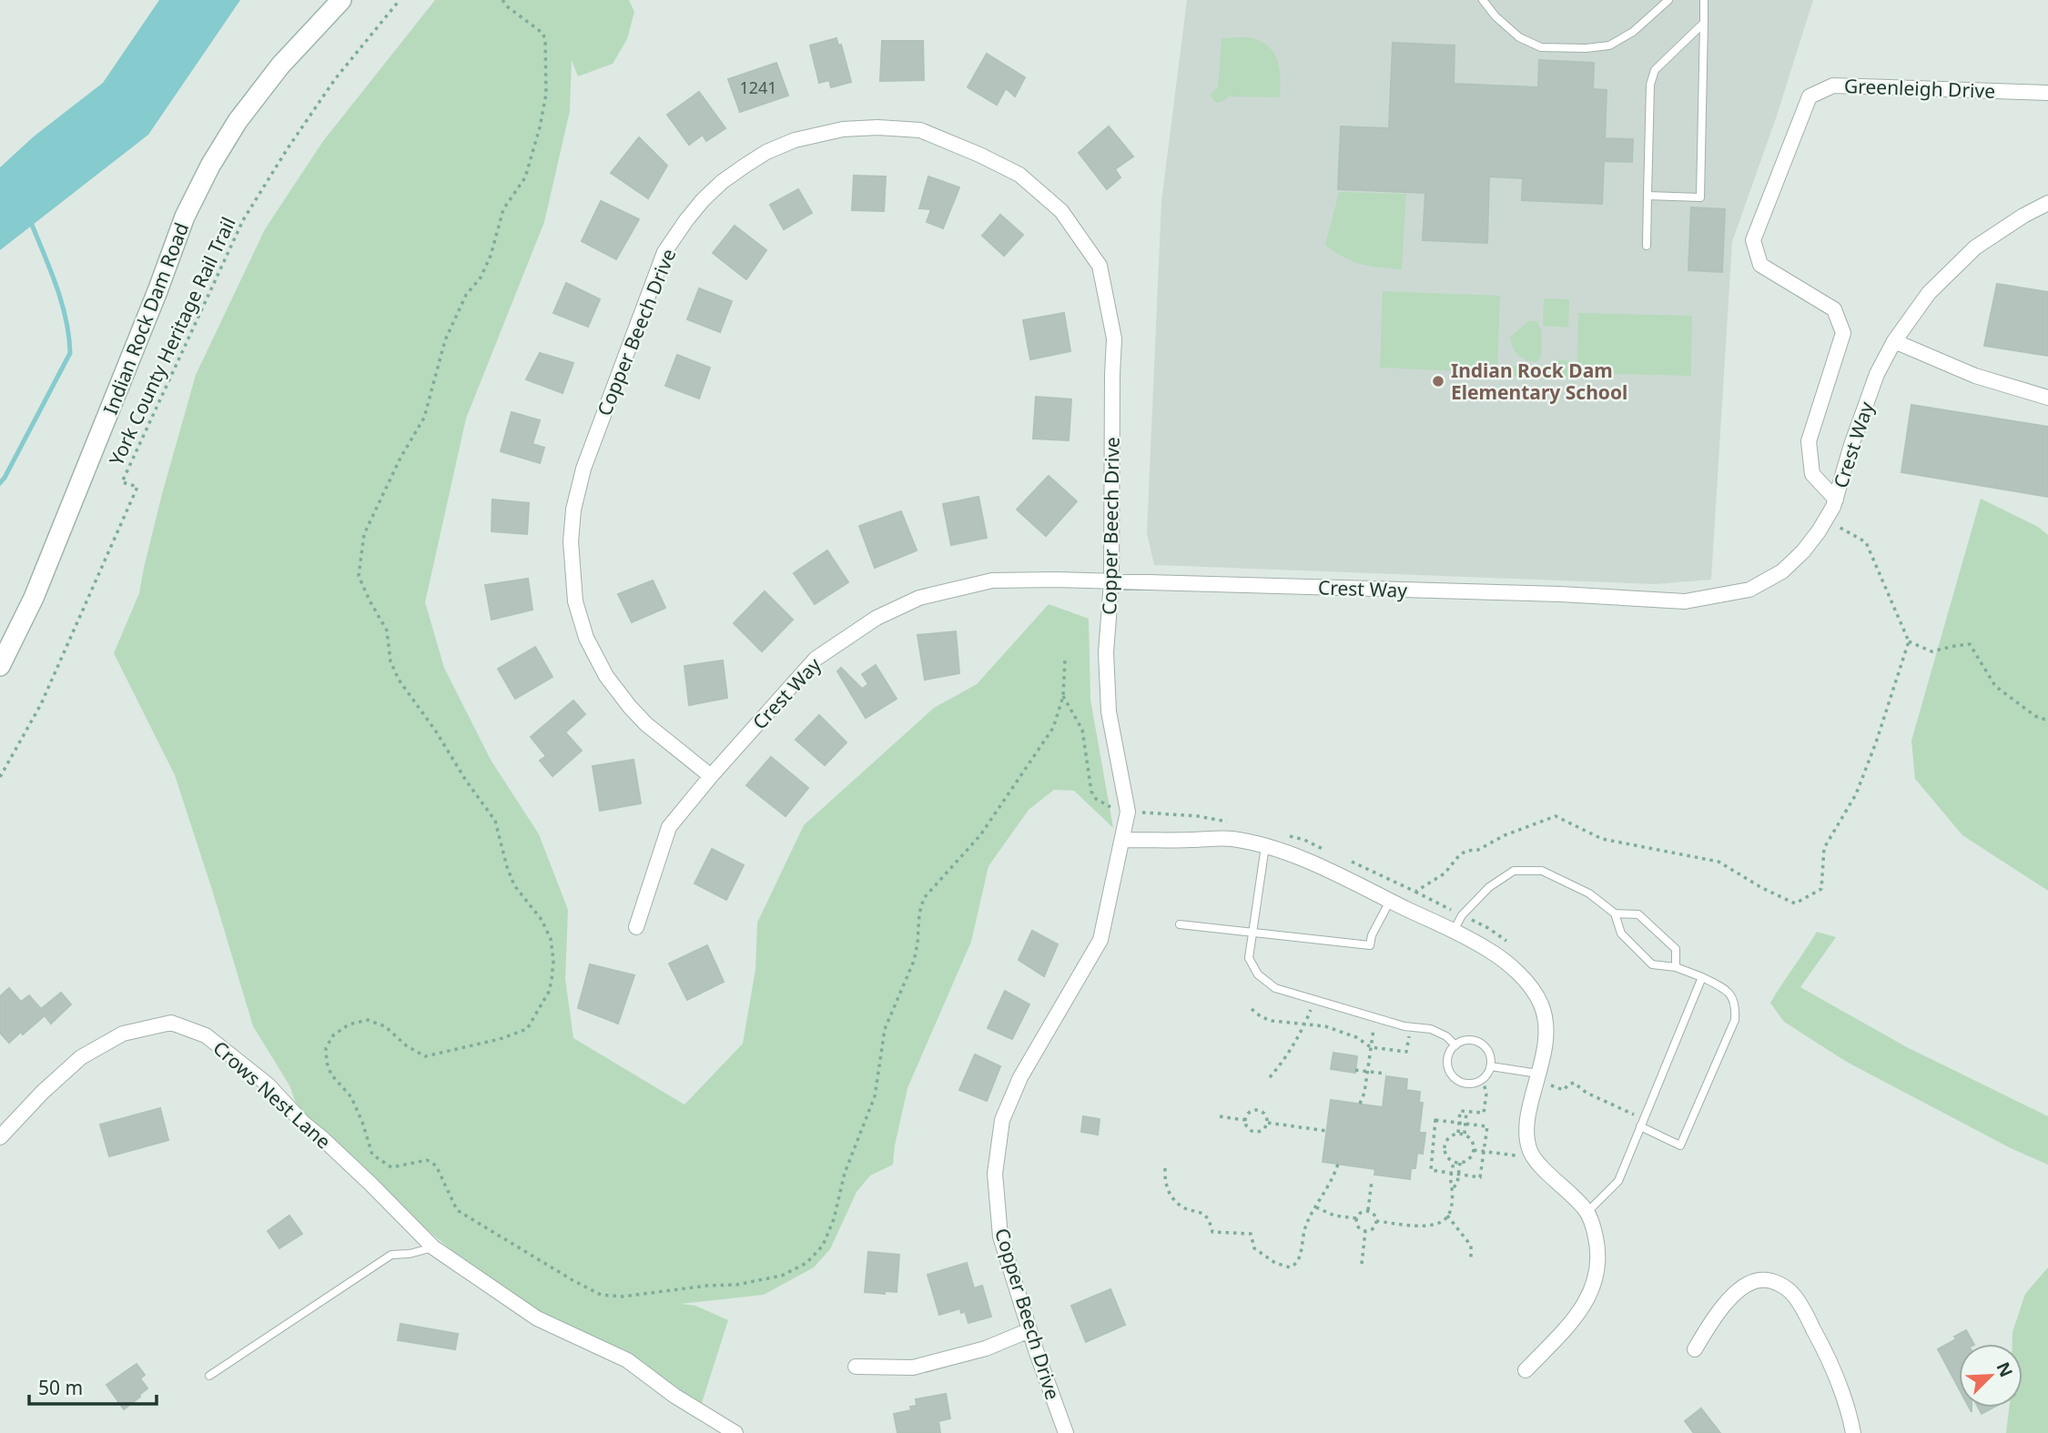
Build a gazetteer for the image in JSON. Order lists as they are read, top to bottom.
{
  "streets": {
    "main road": ["Indian Rock Dam Road"],
    "street": [
      "Greenleigh Drive",
      "Copper Beech Drive",
      "Crest Way",
      "Crows Nest Lane"
    ],
    "path": ["York County Heritage Rail Trail"]
  },
  "crossings": [
    ["Greenleigh Drive", "Crest Way"],
    ["Copper Beech Drive", "Crest Way"]
  ],
  "places": ["Indian Rock Dam Elementary School"],
  "house_numbers": ["1241"],
  "scale_bar": "50 m",
  "north": "top right"
}
